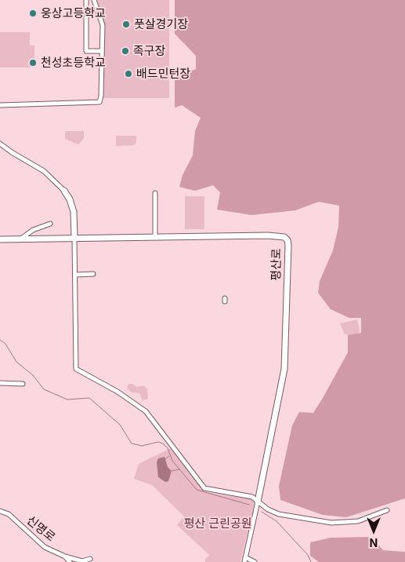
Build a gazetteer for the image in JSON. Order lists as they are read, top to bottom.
{
  "streets": {
    "street": ["평산로", "신명로"]
  },
  "parks": ["평산 근린공원"],
  "places": [
    "웅상고등학교",
    "풋살경기장",
    "족구장",
    "천성초등학교",
    "배드민턴장"
  ],
  "north": "bottom"
}
